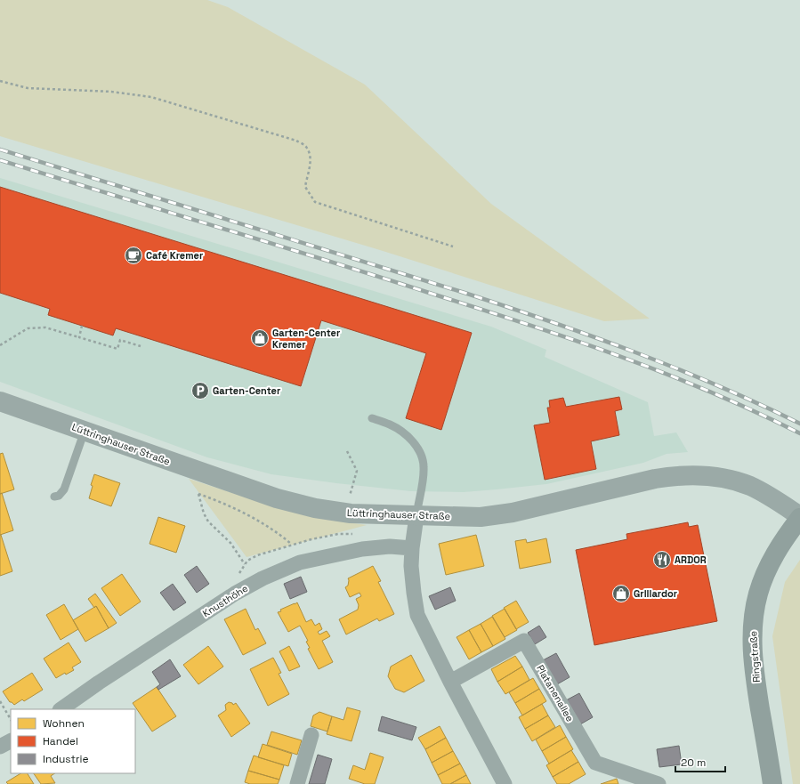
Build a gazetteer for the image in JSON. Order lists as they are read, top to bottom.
{
  "streets": {
    "main road": ["Ringstraße"],
    "street": ["Lüttringhauser Straße", "Knusthöhe", "Platanenallee"]
  },
  "crossings": [
    ["Lüttringhauser Straße", "Ringstraße"]
  ],
  "places": {
    "cafe": ["Café Kremer"],
    "shop": ["Garten-Center Kremer", "Grillardor"],
    "parking": ["Garten-Center"],
    "restaurant": ["ARDOR"]
  },
  "legend": ["Wohnen", "Handel", "Industrie"],
  "scale_bar": "20 m"
}
